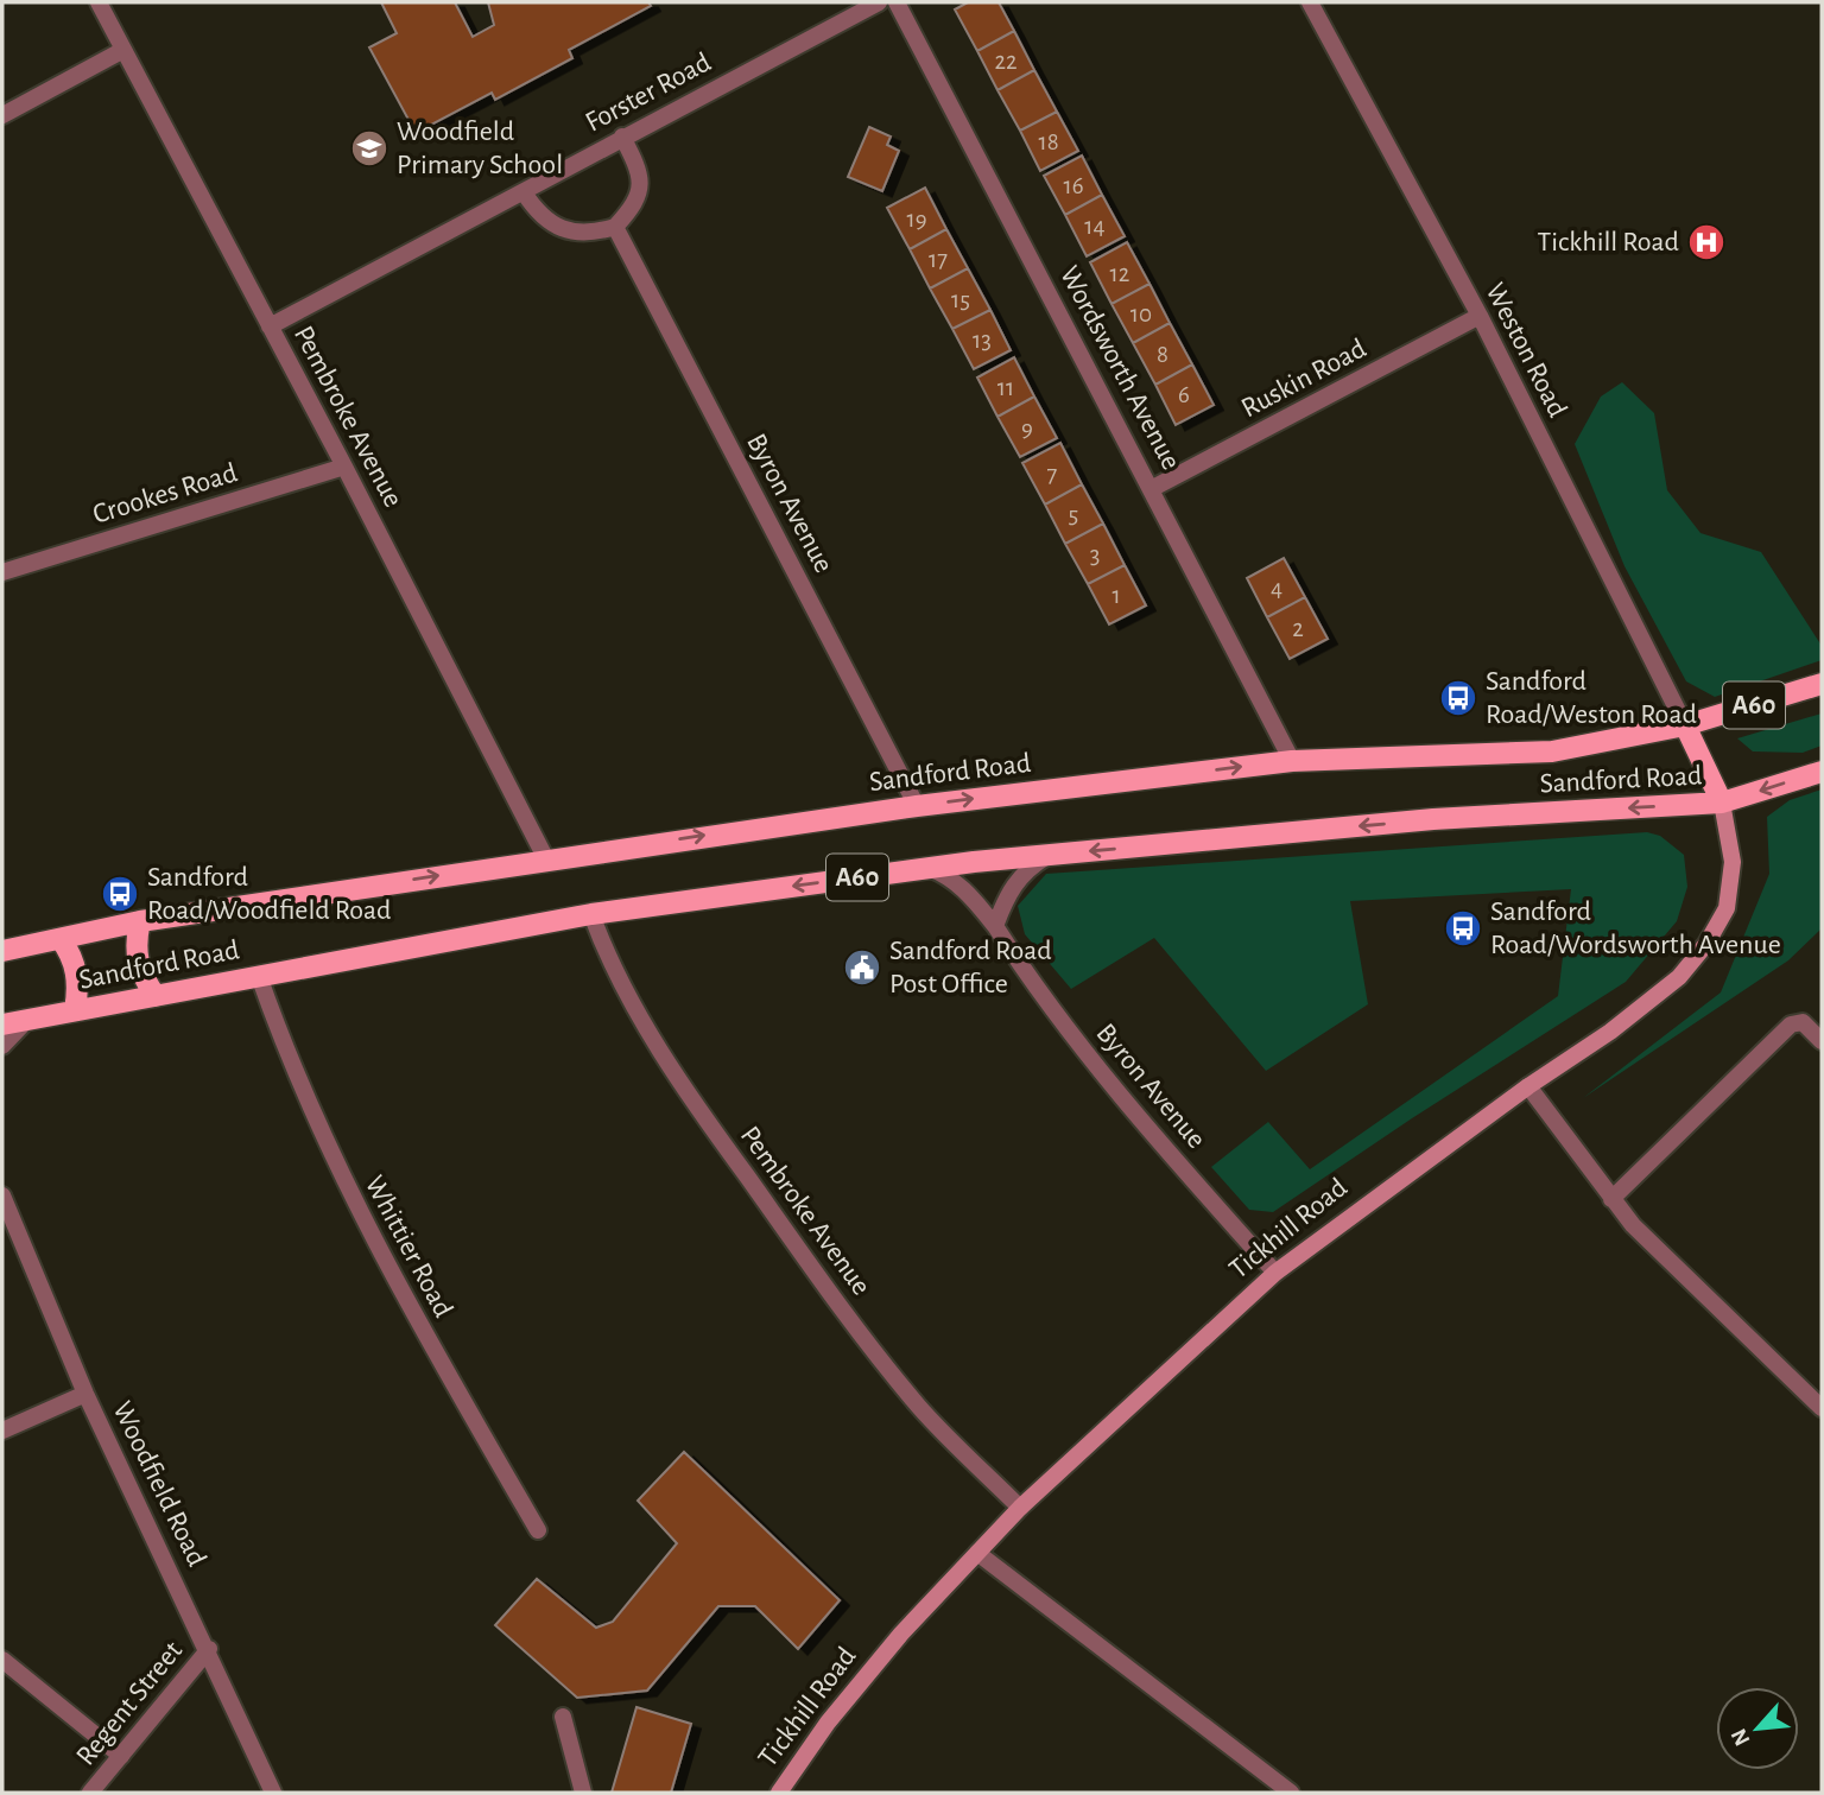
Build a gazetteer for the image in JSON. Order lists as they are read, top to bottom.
{
  "streets": {
    "main road": ["A60", "Sandford Road"],
    "street": [
      "Forster Road",
      "Weston Road",
      "Wordsworth Avenue",
      "Ruskin Road",
      "Pembroke Avenue",
      "Crookes Road",
      "Byron Avenue",
      "Tickhill Road",
      "Whittier Road",
      "Woodfield Road",
      "Regent Street"
    ]
  },
  "crossings": [
    ["Forster Road", "Pembroke Avenue"],
    ["Weston Road", "Ruskin Road"],
    ["Weston Road", "A60"],
    ["Weston Road", "Sandford Road"],
    ["Wordsworth Avenue", "Ruskin Road"],
    ["Wordsworth Avenue", "Sandford Road"],
    ["Pembroke Avenue", "Crookes Road"],
    ["Pembroke Avenue", "Sandford Road"],
    ["Pembroke Avenue", "Tickhill Road"],
    ["Byron Avenue", "Sandford Road"],
    ["Byron Avenue", "Tickhill Road"],
    ["A60", "Sandford Road"],
    ["A60", "Tickhill Road"],
    ["Sandford Road", "Tickhill Road"],
    ["Sandford Road", "Whittier Road"],
    ["Woodfield Road", "Regent Street"]
  ],
  "places": {
    "school or university": ["Woodfield Primary School"],
    "hospital": ["Tickhill Road"],
    "bus stop": ["Sandford Road/Weston Road", "Sandford Road/Woodfield Road", "Sandford Road/Wordsworth Avenue"],
    "public building": ["Sandford Road Post Office"]
  },
  "house_numbers": [
    "22",
    "18",
    "16",
    "19",
    "14",
    "17",
    "12",
    "15",
    "10",
    "13",
    "8",
    "11",
    "6",
    "9",
    "7",
    "5",
    "3",
    "4",
    "1",
    "2"
  ],
  "north": "bottom left"
}
